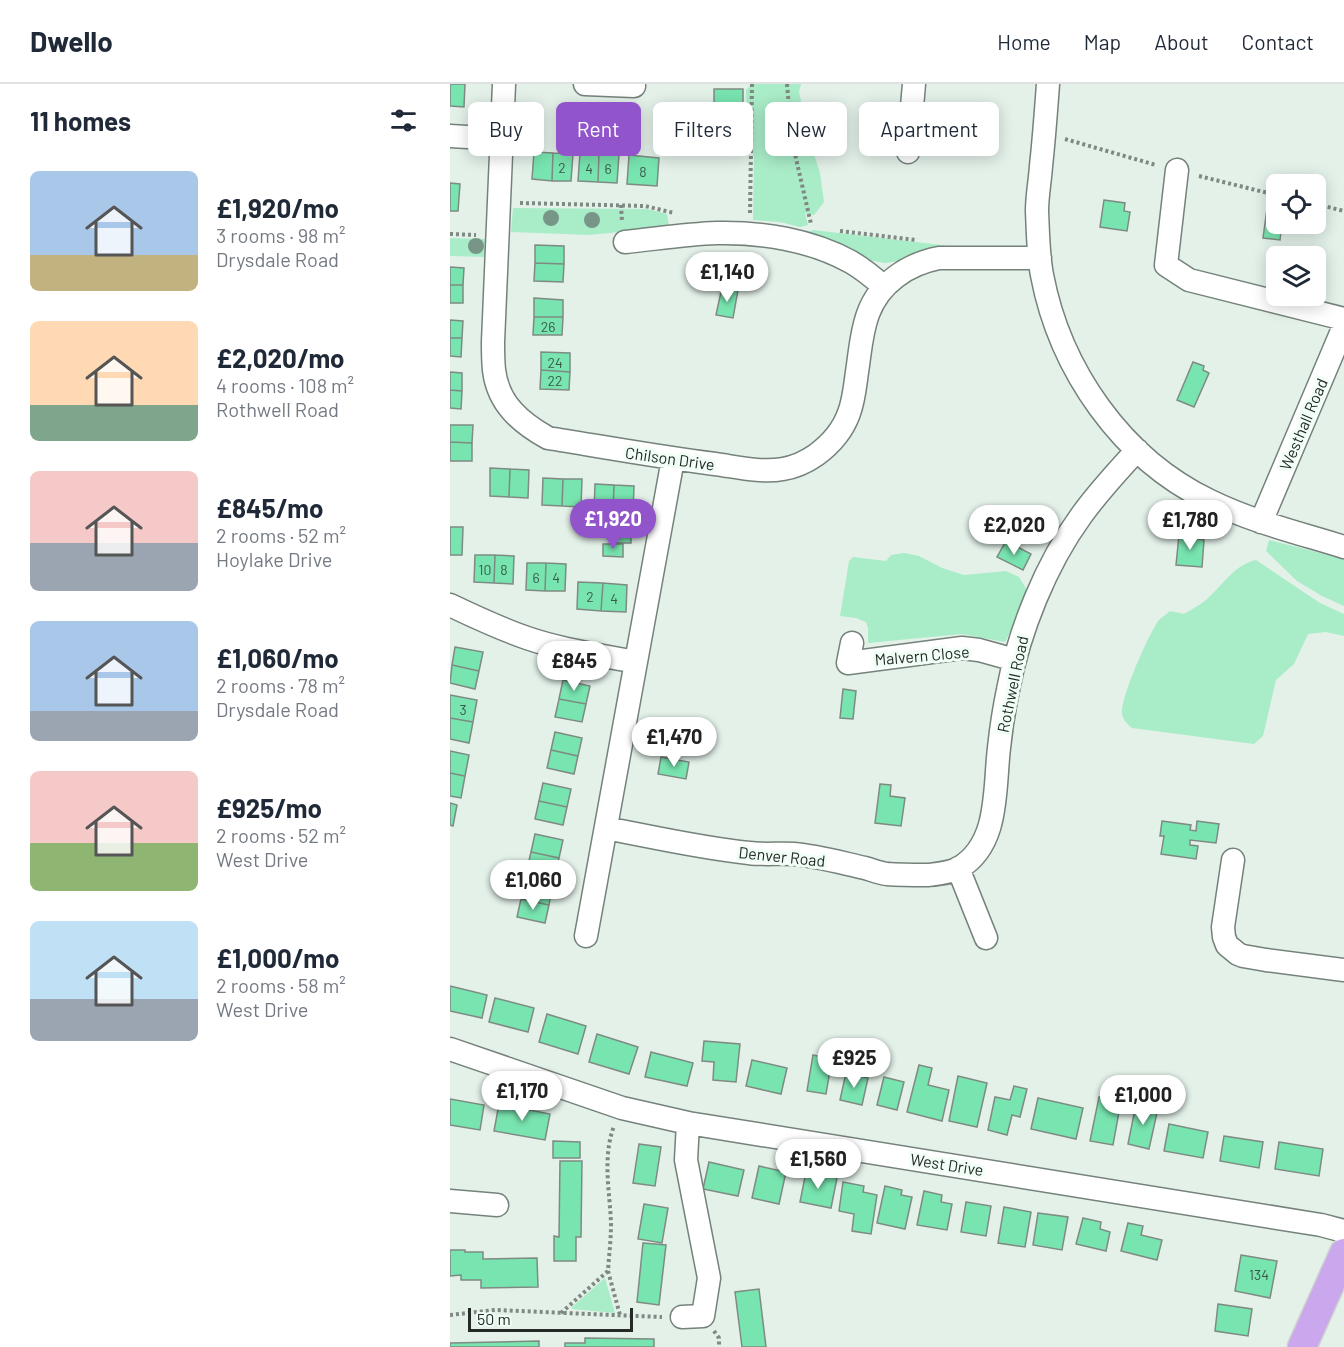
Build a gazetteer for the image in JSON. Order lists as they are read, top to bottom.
{
  "streets": {
    "street": [
      "Westhall Road",
      "Chilson Drive",
      "Malvern Close",
      "Rothwell Road",
      "Denver Road",
      "West Drive"
    ]
  },
  "crossings": [
    ["Malvern Close", "Rothwell Road"],
    ["Rothwell Road", "Denver Road"]
  ],
  "house_numbers": [
    "2",
    "4",
    "6",
    "8",
    "26",
    "24",
    "22",
    "10",
    "8",
    "6",
    "4",
    "2",
    "4",
    "3",
    "134"
  ],
  "scale_bar": "50 m",
  "page": {
    "header": "Dwello",
    "nav": [
      "Home",
      "Map",
      "About",
      "Contact"
    ],
    "heading": "11 homes",
    "chip": [
      "Buy",
      "Rent",
      "Filters",
      "New",
      "Apartment"
    ],
    "list": [
      {
        "name": "£1,920/mo",
        "note": "3 rooms · 98 m² · Drysdale Road"
      },
      {
        "name": "£2,020/mo",
        "note": "4 rooms · 108 m² · Rothwell Road"
      },
      {
        "name": "£845/mo",
        "note": "2 rooms · 52 m² · Hoylake Drive"
      },
      {
        "name": "£1,060/mo",
        "note": "2 rooms · 78 m² · Drysdale Road"
      },
      {
        "name": "£925/mo",
        "note": "2 rooms · 52 m² · West Drive"
      },
      {
        "name": "£1,000/mo",
        "note": "2 rooms · 58 m² · West Drive"
      }
    ],
    "price": [
      "£1,140",
      "£1,920",
      "£1,780",
      "£2,020",
      "£845",
      "£1,470",
      "£1,060",
      "£925",
      "£1,170",
      "£1,000",
      "£1,560"
    ],
    "scale": "50 m"
  }
}
